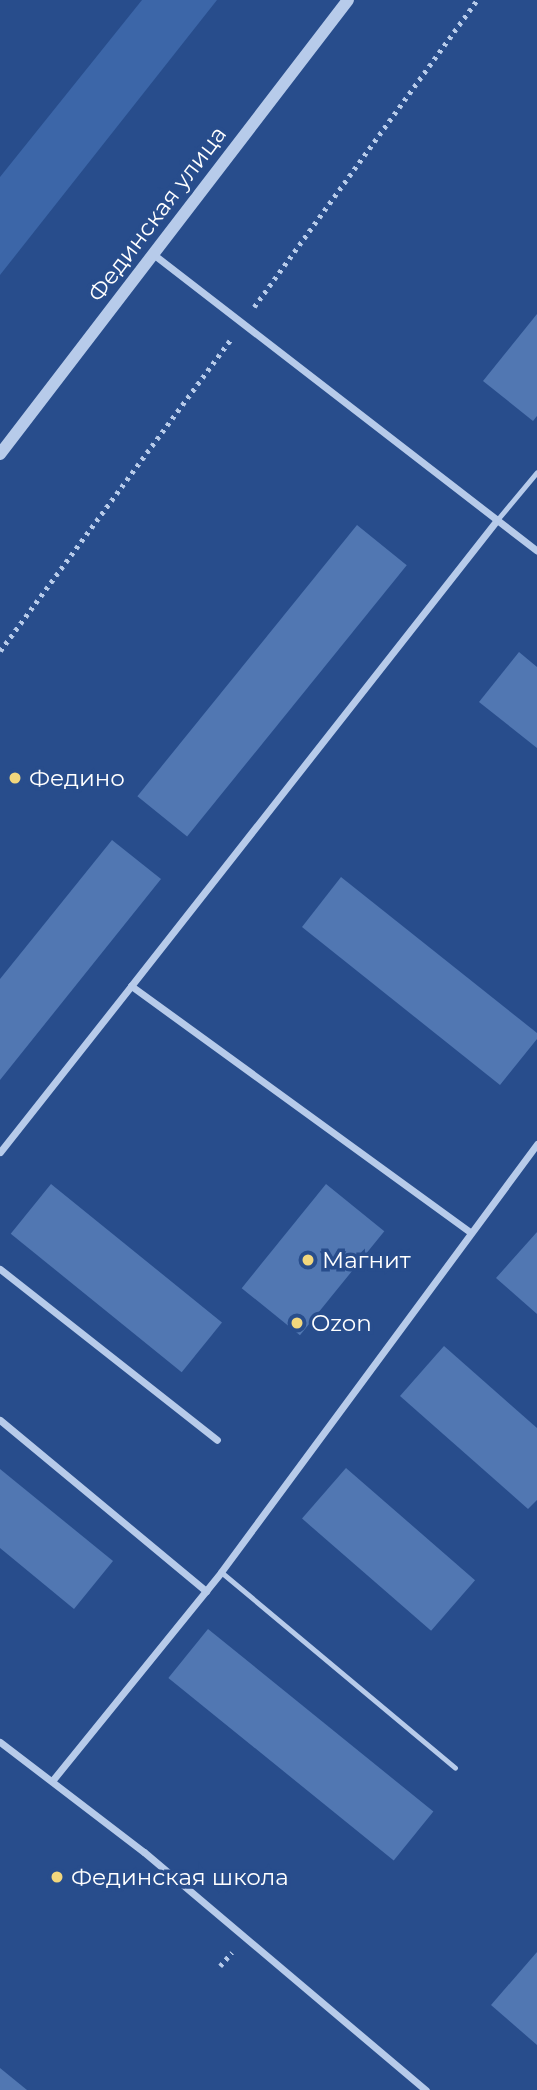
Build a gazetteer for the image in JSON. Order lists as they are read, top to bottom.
{
  "streets": {
    "street": ["Фединская улица"]
  },
  "places": [
    "Федино",
    "Магнит",
    "Ozon",
    "Фединская школа"
  ]
}
